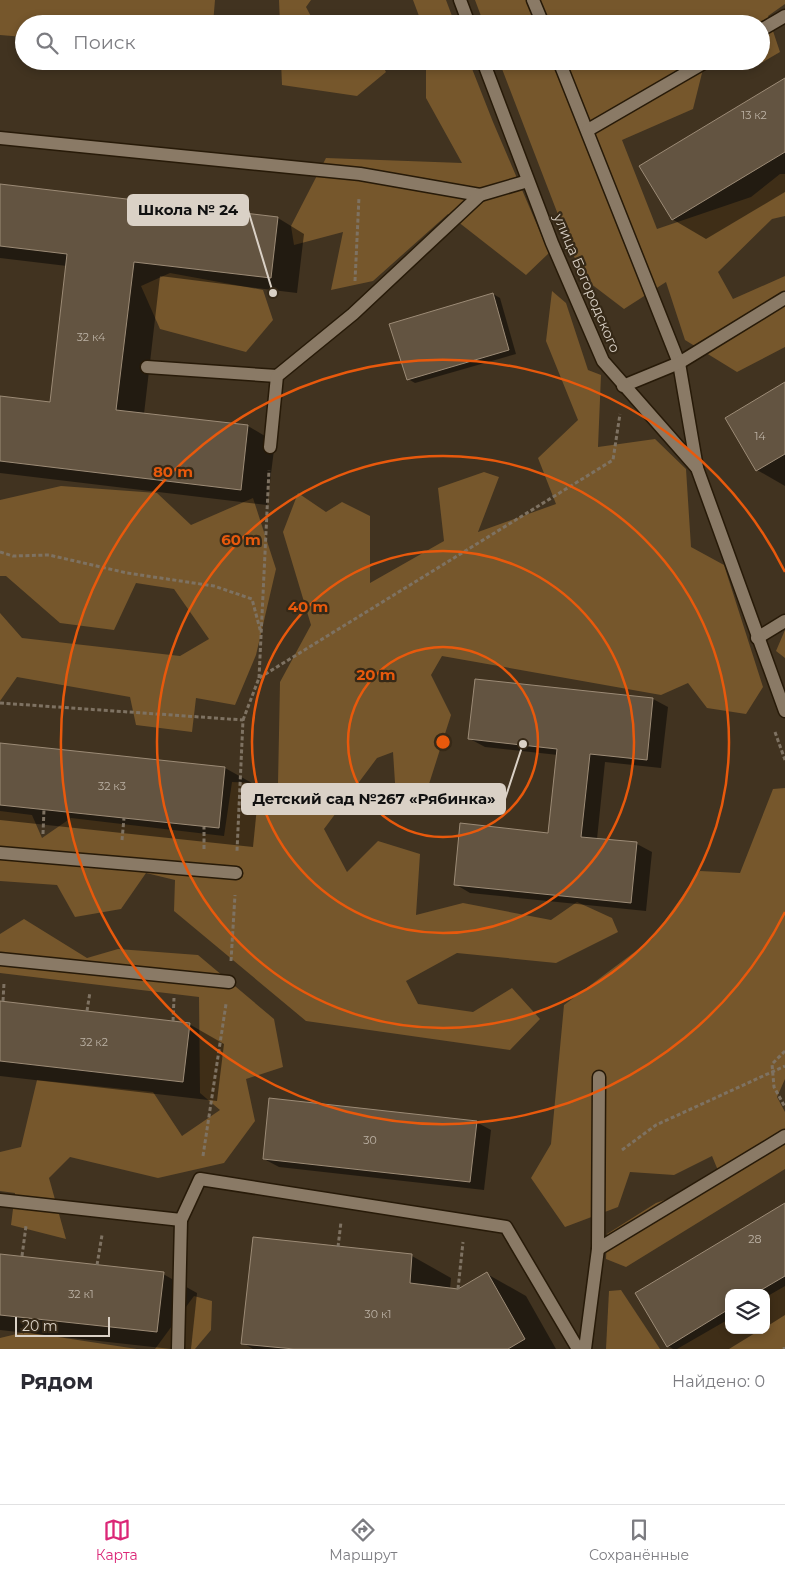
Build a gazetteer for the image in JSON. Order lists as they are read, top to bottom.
{
  "streets": {
    "street": ["улица Богородского"]
  },
  "places": ["Школа № 24", "Детский сад №267 «Рябинка»"],
  "house_numbers": [
    "13 к2",
    "32 к4",
    "14",
    "32 к3",
    "32 к2",
    "30",
    "28",
    "32 к1",
    "30 к1"
  ],
  "scale_bar": "20 m",
  "page": {
    "search": "Поиск",
    "scale": "20 m",
    "heading": ["Рядом", "Найдено: 0"],
    "nav": ["Карта", "Маршрут", "Сохранённые"]
  },
  "rings": [
    "80 m",
    "60 m",
    "40 m",
    "20 m"
  ]
}
